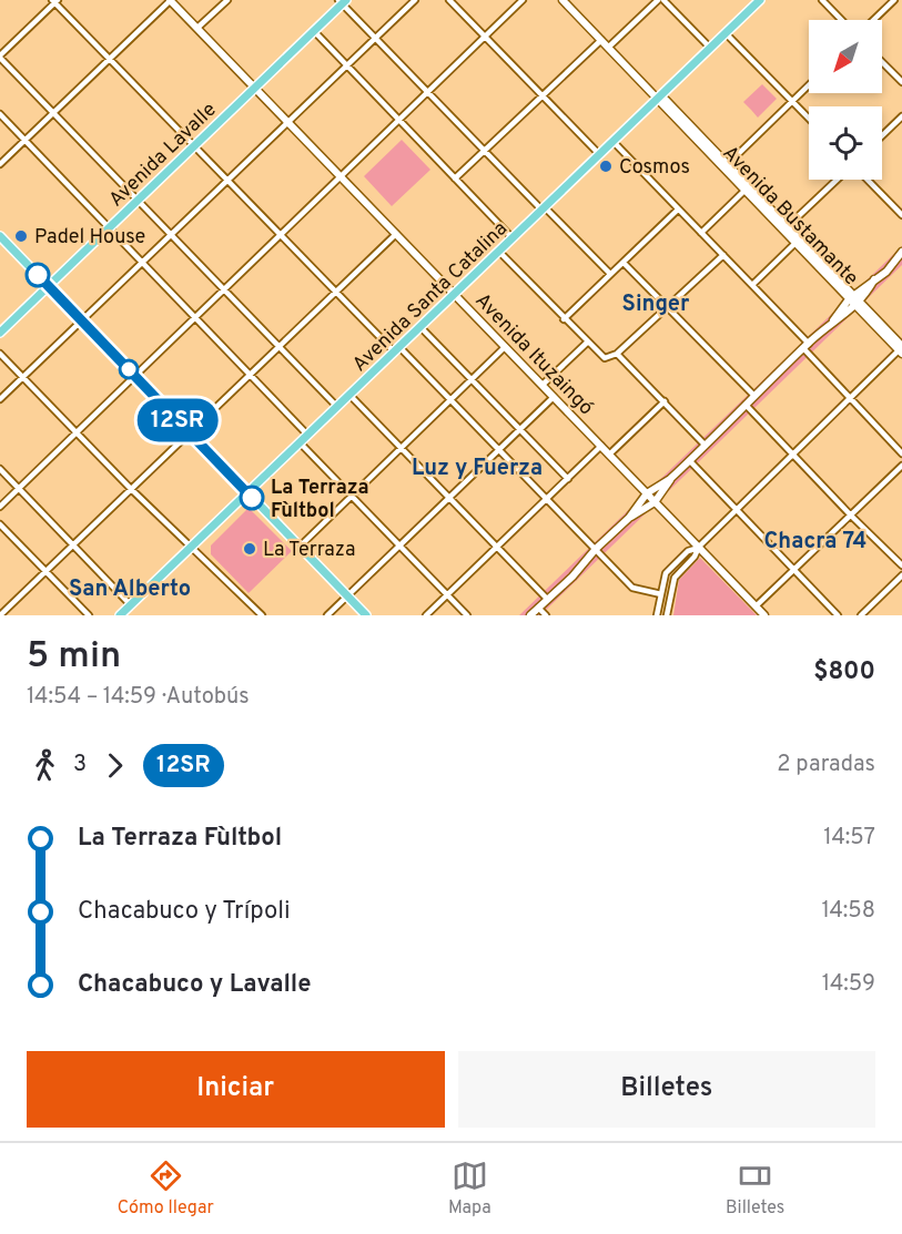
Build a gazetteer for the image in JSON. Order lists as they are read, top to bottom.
{
  "streets": {
    "main road": [
      "Avenida Lavalle",
      "Avenida Bustamante",
      "Avenida Santa Catalina",
      "Avenida Ituzaingó"
    ]
  },
  "crossings": [
    ["Avenida Lavalle", "Avenida Ituzaingó"],
    ["Avenida Bustamante", "Avenida Santa Catalina"],
    ["Avenida Santa Catalina", "Avenida Ituzaingó"]
  ],
  "districts": [
    "Singer",
    "Luz y Fuerza",
    "Chacra 74",
    "San Alberto"
  ],
  "places": [
    "Cosmos",
    "Padel House",
    "La Terraza Fùltbol",
    "La Terraza"
  ],
  "lines": ["bus line 12SR"],
  "north": "bottom left",
  "page": {
    "on_map": "12SR",
    "heading": ["5 min", "14:54 – 14:59 · Autobús", "$800"],
    "legs": ["3", "12SR", "2 paradas"],
    "list": [
      {
        "name": "La Terraza Fùltbol",
        "value": "14:57"
      },
      {
        "name": "Chacabuco y Trípoli",
        "value": "14:58"
      },
      {
        "name": "Chacabuco y Lavalle",
        "value": "14:59"
      }
    ],
    "buttons": ["Iniciar", "Billetes"],
    "tabs": ["Cómo llegar", "Mapa", "Billetes"]
  }
}
